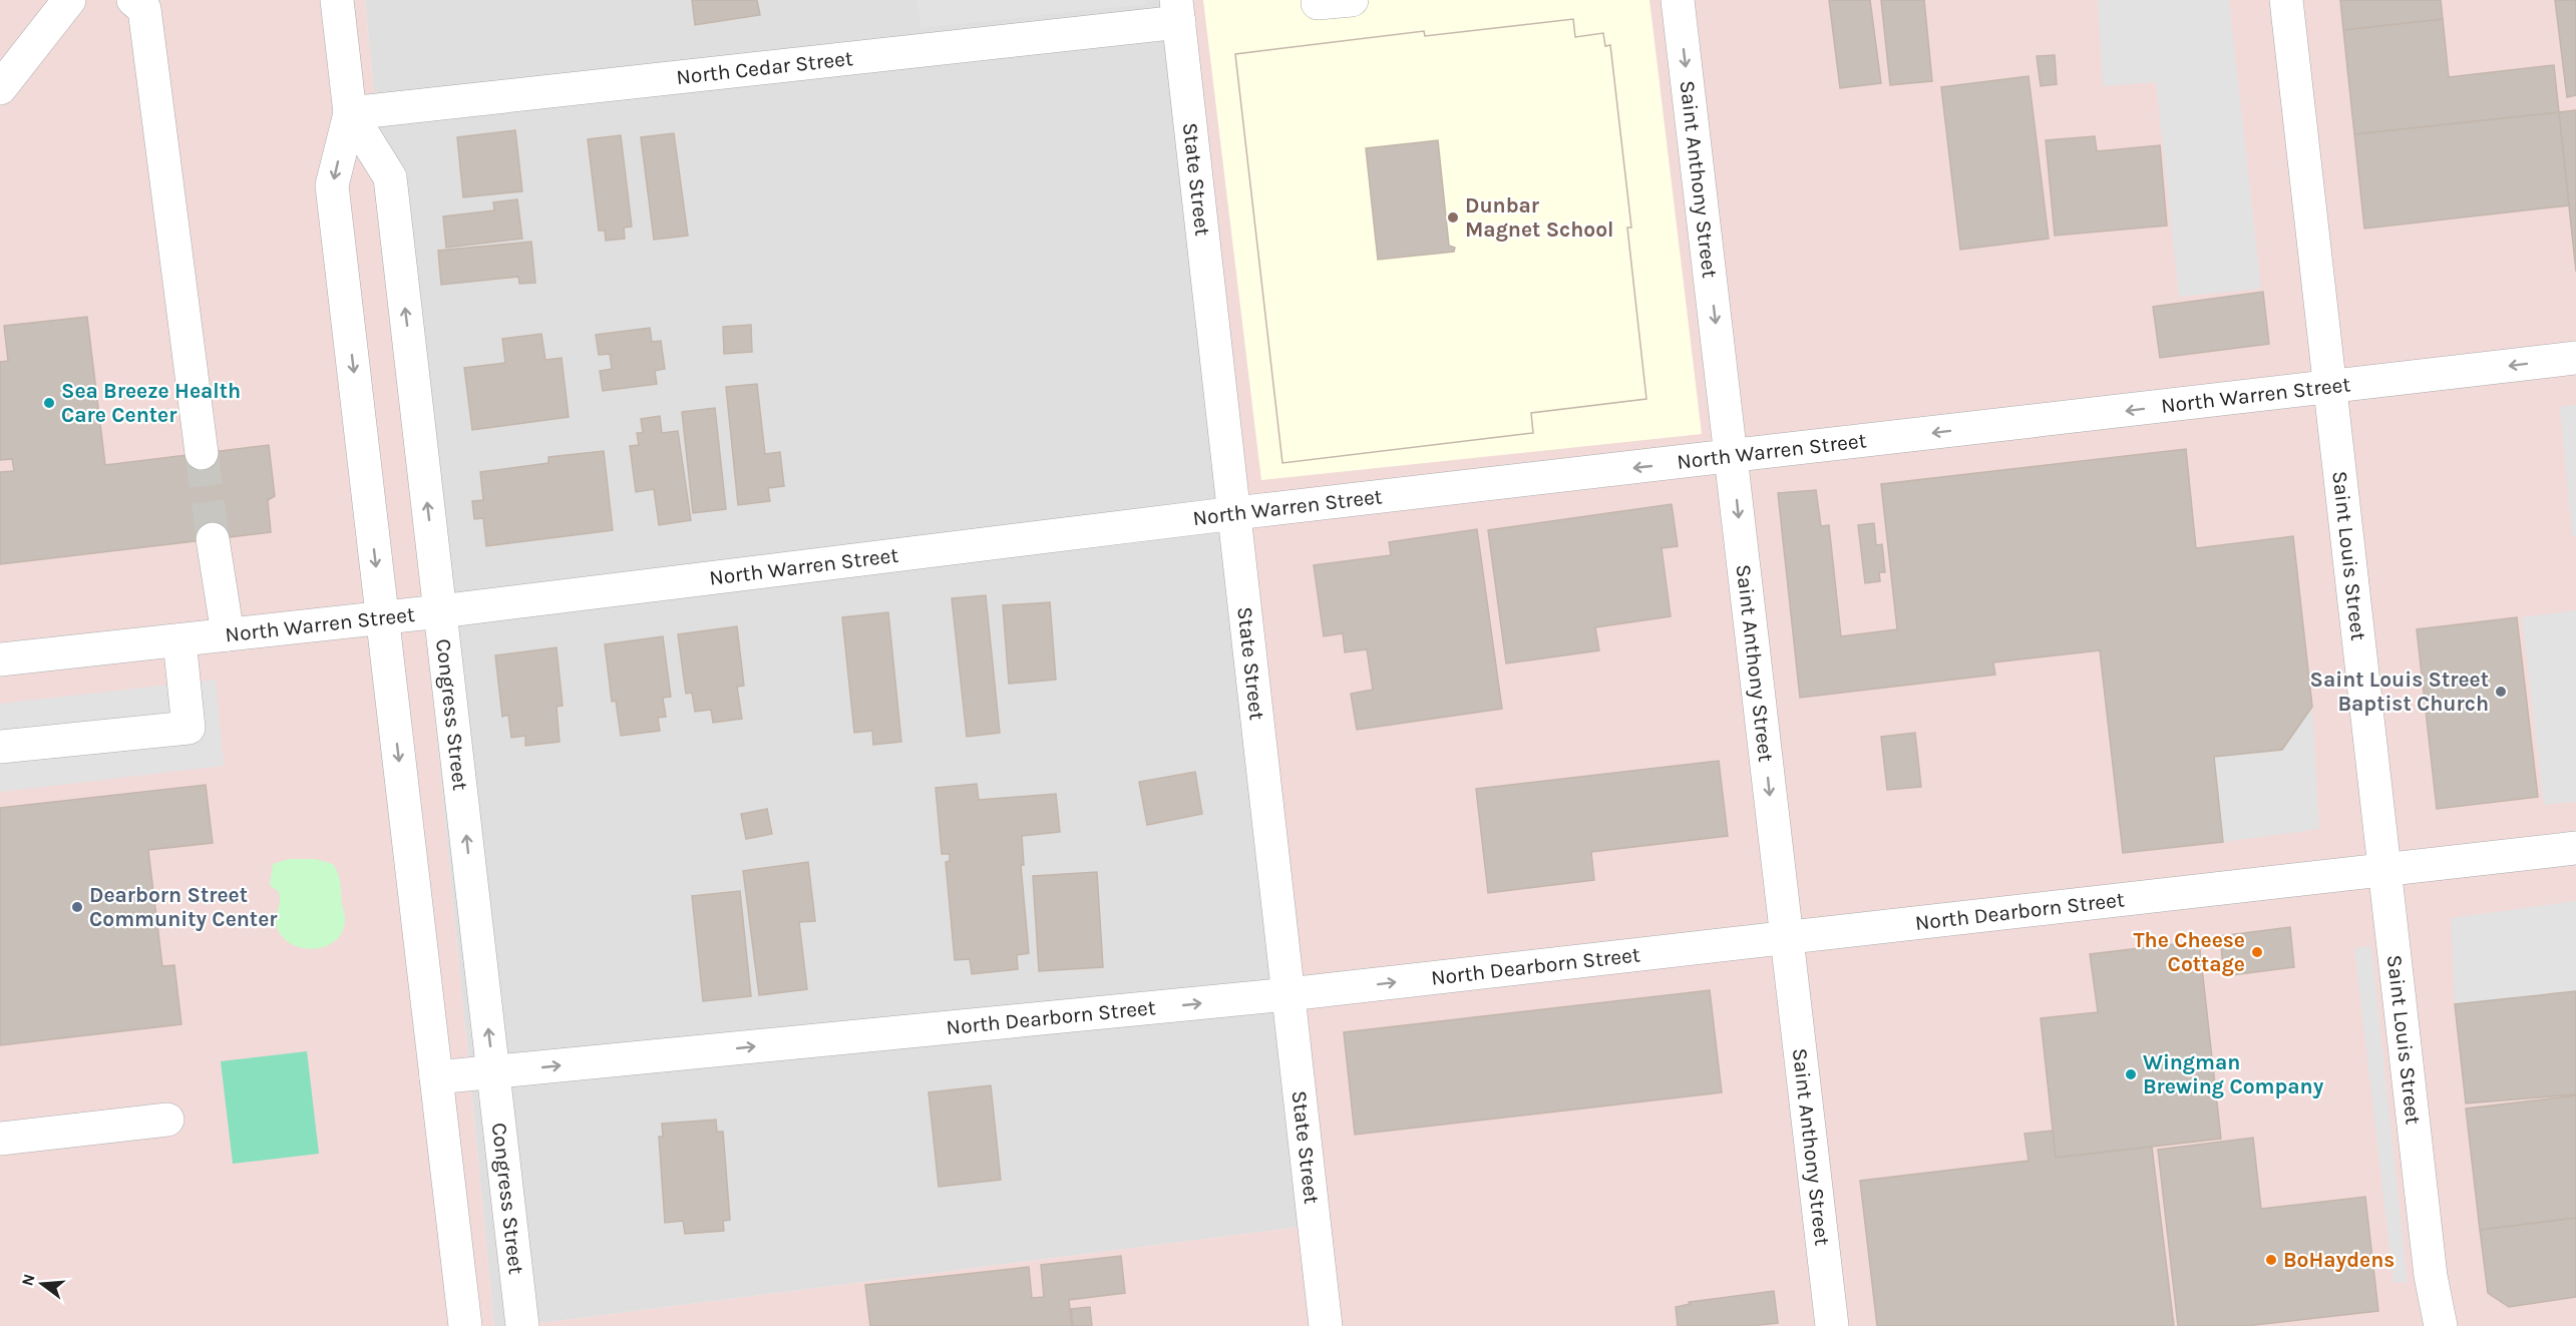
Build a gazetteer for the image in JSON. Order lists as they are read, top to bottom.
{
  "streets": {
    "street": [
      "North Cedar Street",
      "State Street",
      "Saint Anthony Street",
      "North Warren Street",
      "Saint Louis Street",
      "Congress Street",
      "North Dearborn Street"
    ]
  },
  "crossings": [
    ["North Cedar Street", "State Street"],
    ["North Cedar Street", "Congress Street"],
    ["State Street", "North Warren Street"],
    ["State Street", "North Dearborn Street"],
    ["Saint Anthony Street", "North Warren Street"],
    ["Saint Anthony Street", "North Dearborn Street"],
    ["North Warren Street", "Saint Louis Street"],
    ["North Warren Street", "Congress Street"],
    ["Saint Louis Street", "North Dearborn Street"],
    ["Congress Street", "North Dearborn Street"]
  ],
  "one_way": ["Saint Anthony Street", "North Warren Street", "North Dearborn Street"],
  "places": [
    "Dunbar Magnet School",
    "Sea Breeze Health Care Center",
    "Saint Louis Street Baptist Church",
    "Dearborn Street Community Center",
    "The Cheese Cottage",
    "Wingman Brewing Company",
    "BoHaydens"
  ],
  "north": "left"
}
